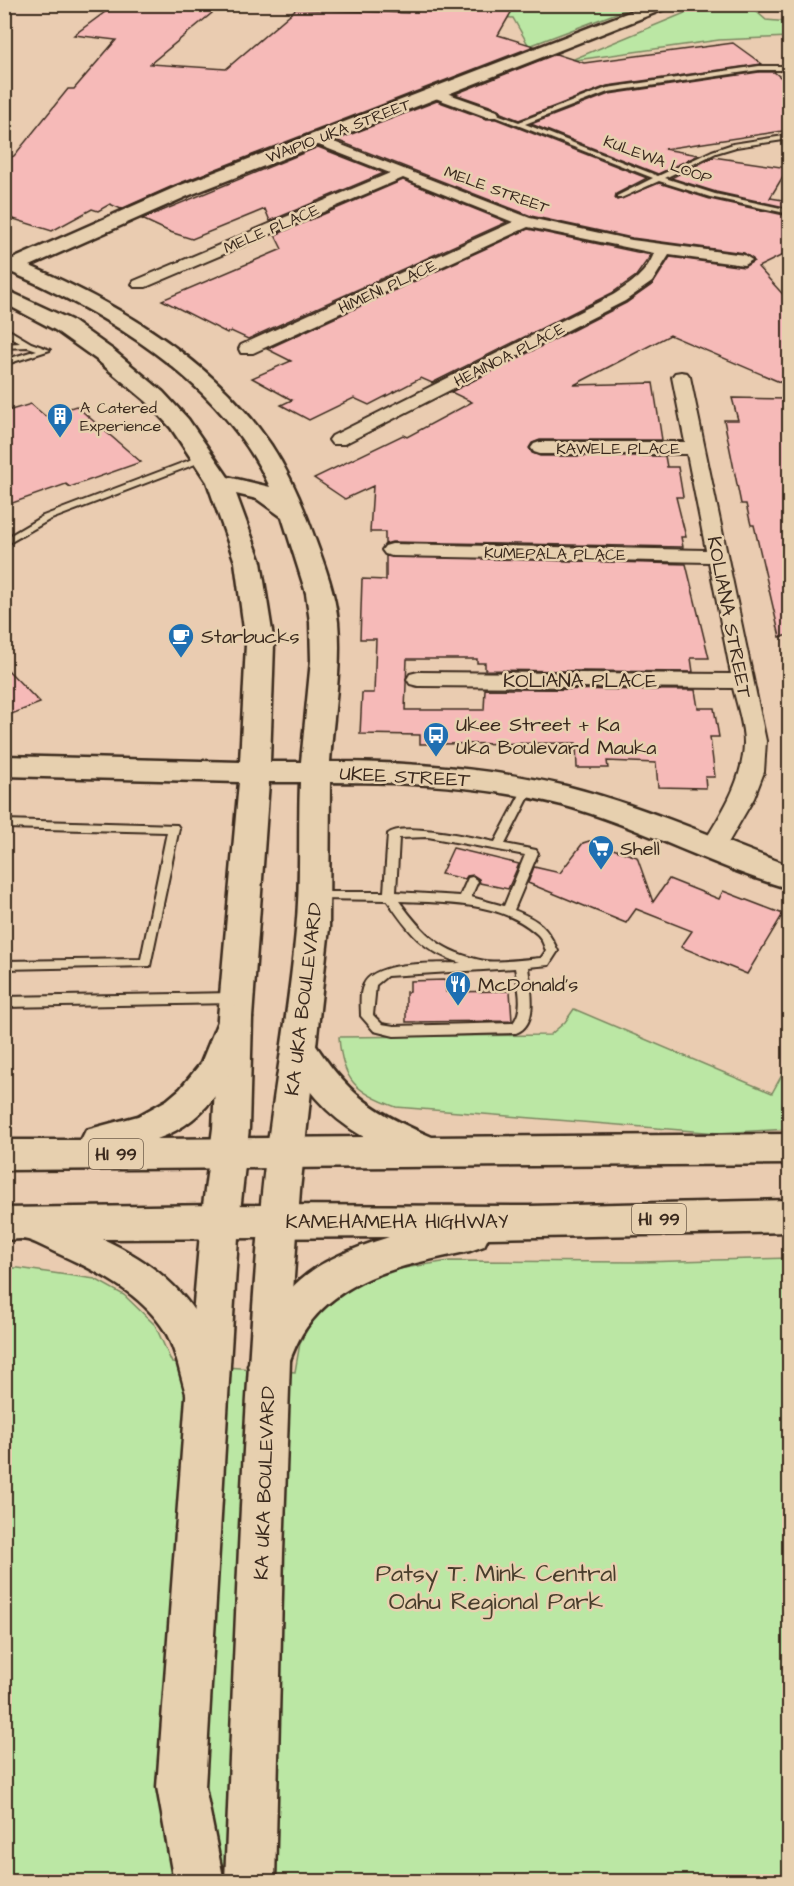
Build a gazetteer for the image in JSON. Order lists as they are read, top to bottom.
{
  "streets": {
    "main road": [
      "WAIPIO UKA STREET",
      "UKEE STREET",
      "KA UKA BOULEVARD",
      "HI 99",
      "KAMEHAMEHA HIGHWAY"
    ],
    "street": [
      "KULEWA LOOP",
      "MELE STREET",
      "MELE PLACE",
      "HIMENI PLACE",
      "HEAINOA PLACE",
      "KAWELE PLACE",
      "KUMEPALA PLACE",
      "KOLIANA STREET",
      "KOLIANA PLACE"
    ]
  },
  "crossings": [
    ["WAIPIO UKA STREET", "KULEWA LOOP"],
    ["WAIPIO UKA STREET", "MELE STREET"],
    ["WAIPIO UKA STREET", "KA UKA BOULEVARD"],
    ["MELE STREET", "MELE PLACE"],
    ["MELE STREET", "HIMENI PLACE"],
    ["MELE STREET", "HEAINOA PLACE"],
    ["KAWELE PLACE", "KOLIANA STREET"],
    ["KUMEPALA PLACE", "KOLIANA STREET"],
    ["KOLIANA STREET", "KOLIANA PLACE"],
    ["KOLIANA STREET", "UKEE STREET"],
    ["UKEE STREET", "KA UKA BOULEVARD"],
    ["KA UKA BOULEVARD", "HI 99"],
    ["KA UKA BOULEVARD", "KAMEHAMEHA HIGHWAY"]
  ],
  "parks": ["Patsy T. Mink Central Oahu Regional Park"],
  "places": {
    "building": ["A Catered Experience"],
    "cafe": ["Starbucks"],
    "bus stop": ["Ukee Street + Ka Uka Boulevard Mauka"],
    "supermarket": ["Shell"],
    "restaurant": ["McDonald's"]
  }
}
